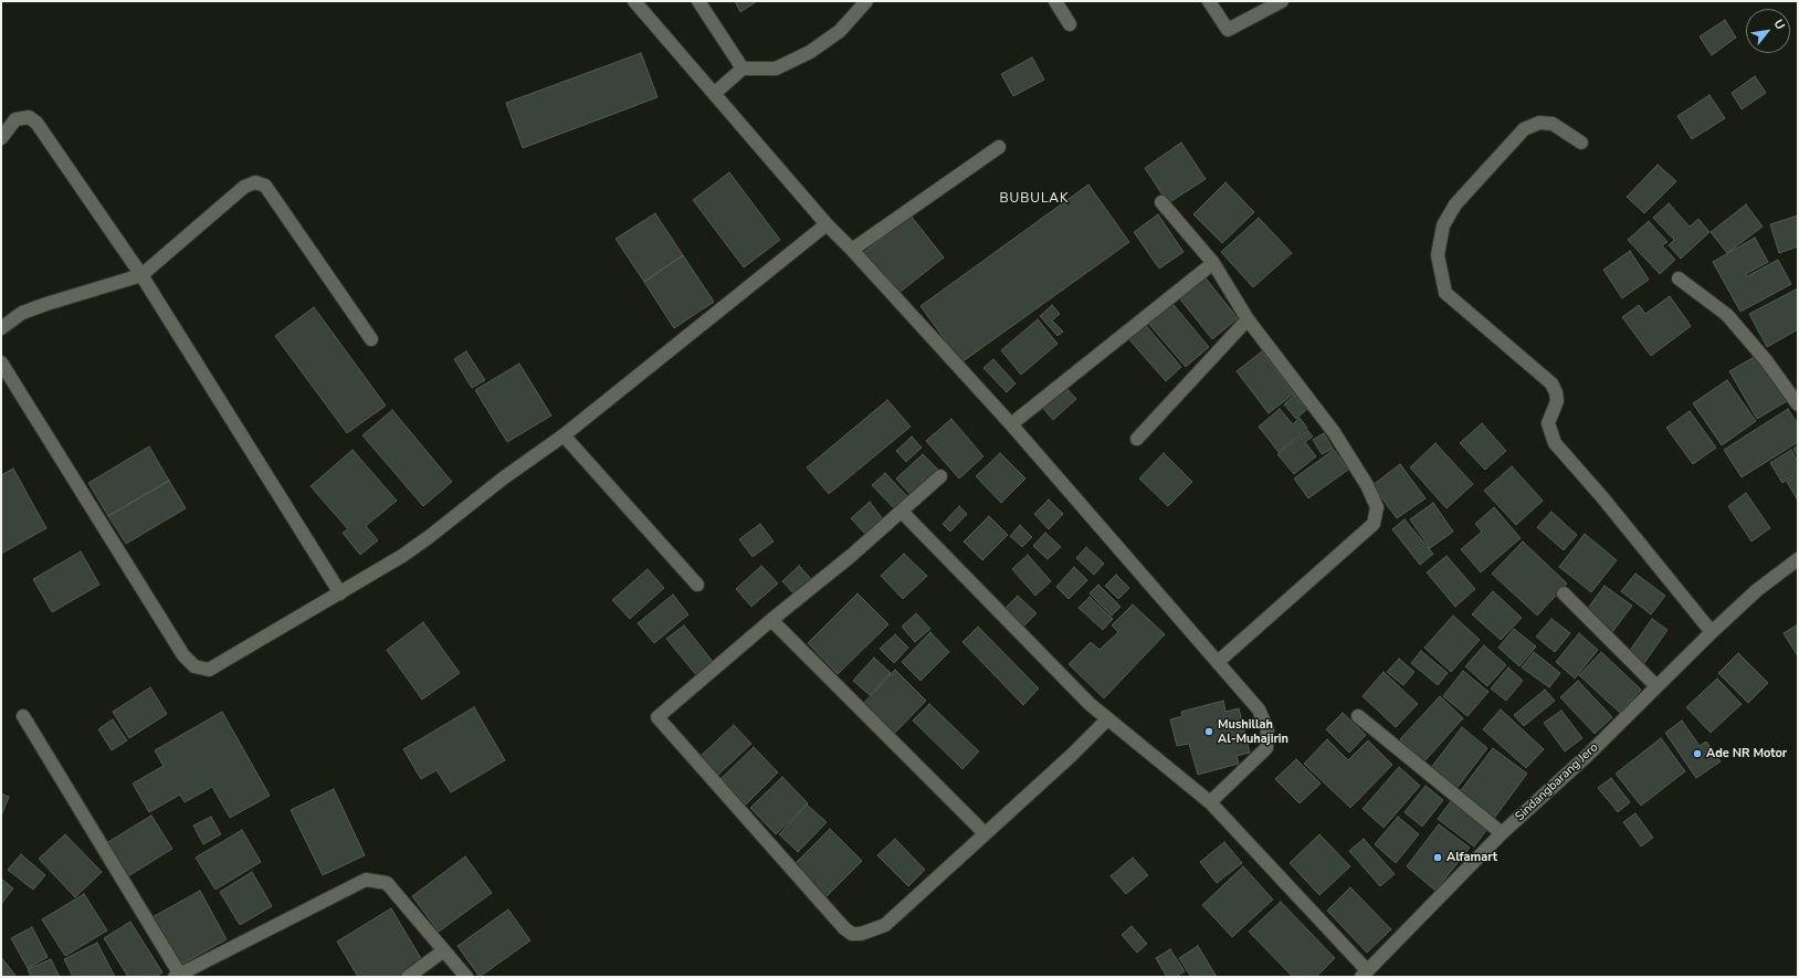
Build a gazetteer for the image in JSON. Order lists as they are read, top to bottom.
{
  "streets": {
    "street": ["Sindangbarang Jero"]
  },
  "districts": ["BUBULAK"],
  "places": ["Mushillah Al-Muhajirin", "Ade NR Motor", "Alfamart"],
  "north": "top right"
}
